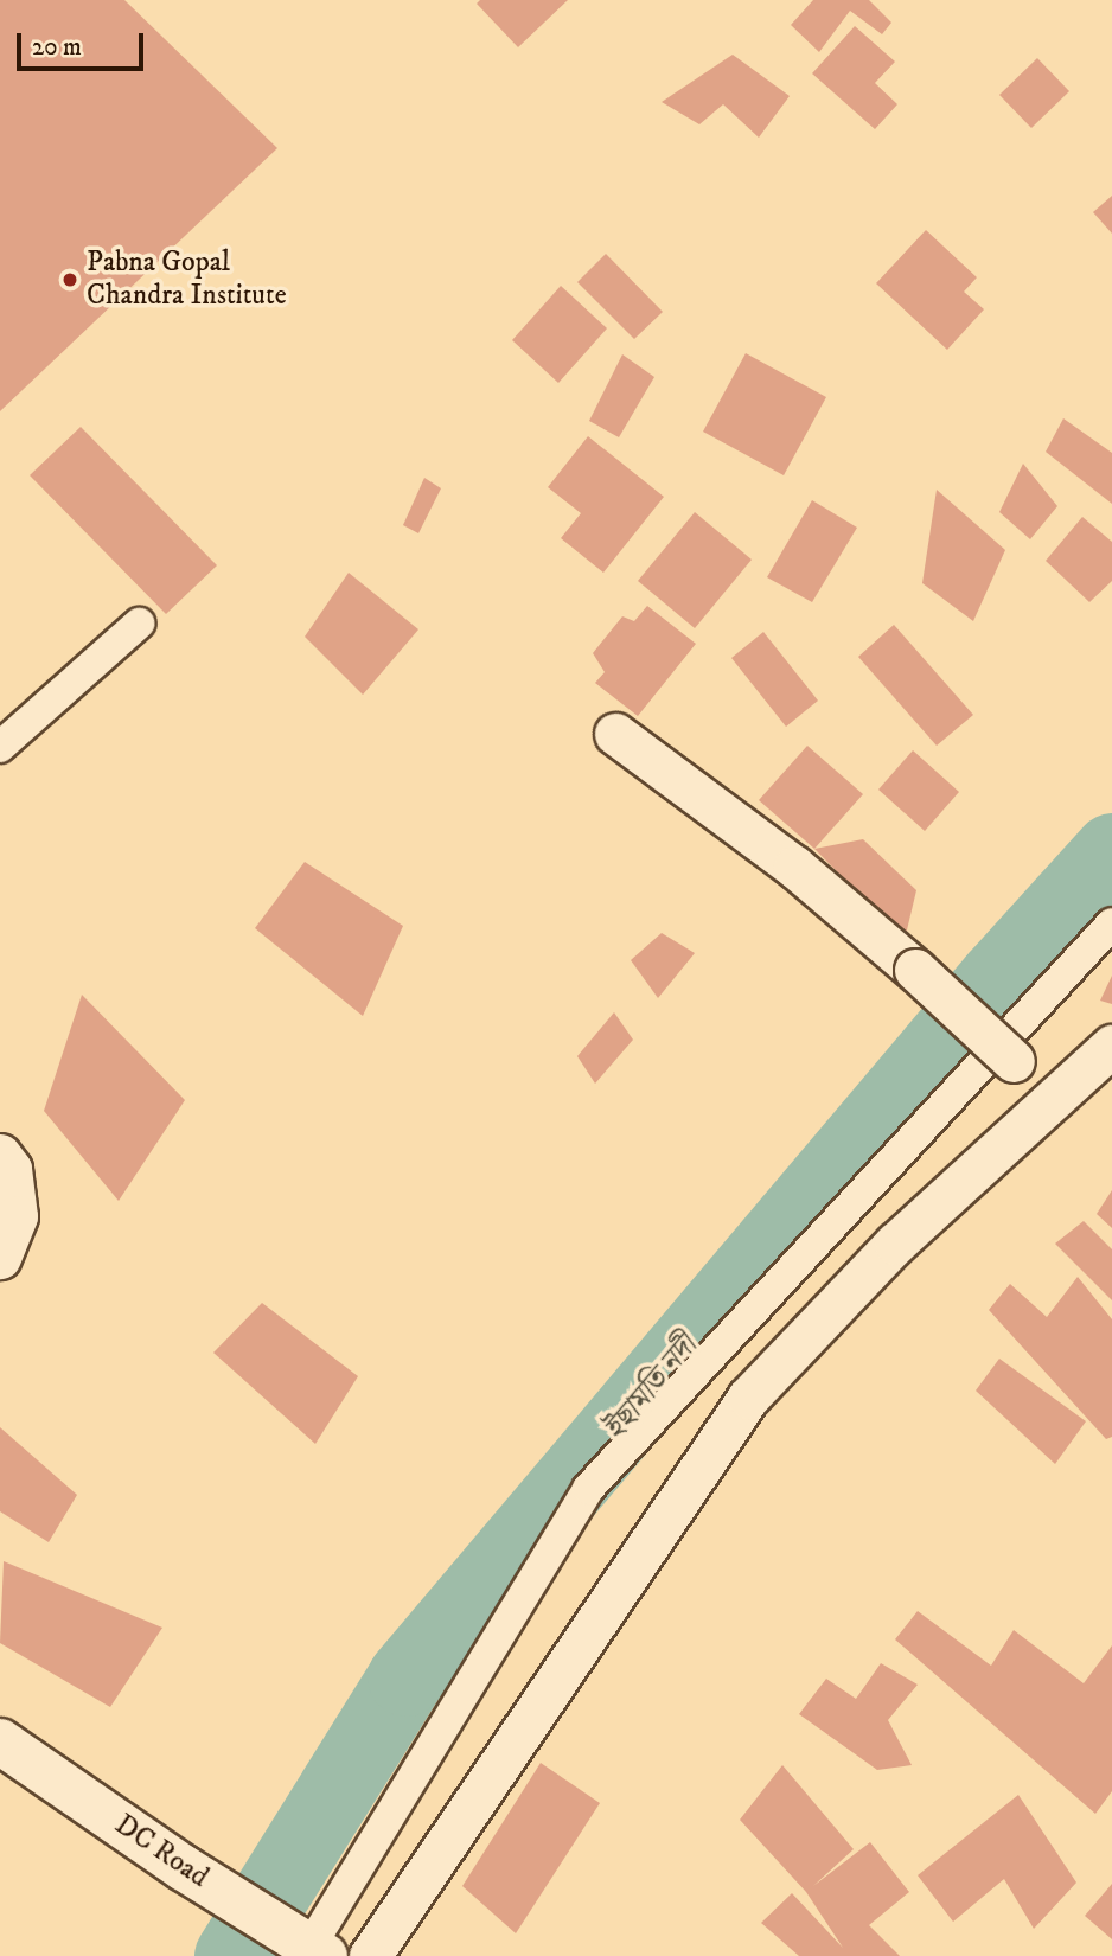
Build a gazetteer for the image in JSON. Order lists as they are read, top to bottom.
{
  "streets": {
    "street": ["DC Road"]
  },
  "water": ["ইছামতি নদী"],
  "places": ["Pabna Gopal Chandra Institute"],
  "scale_bar": "20 m"
}
